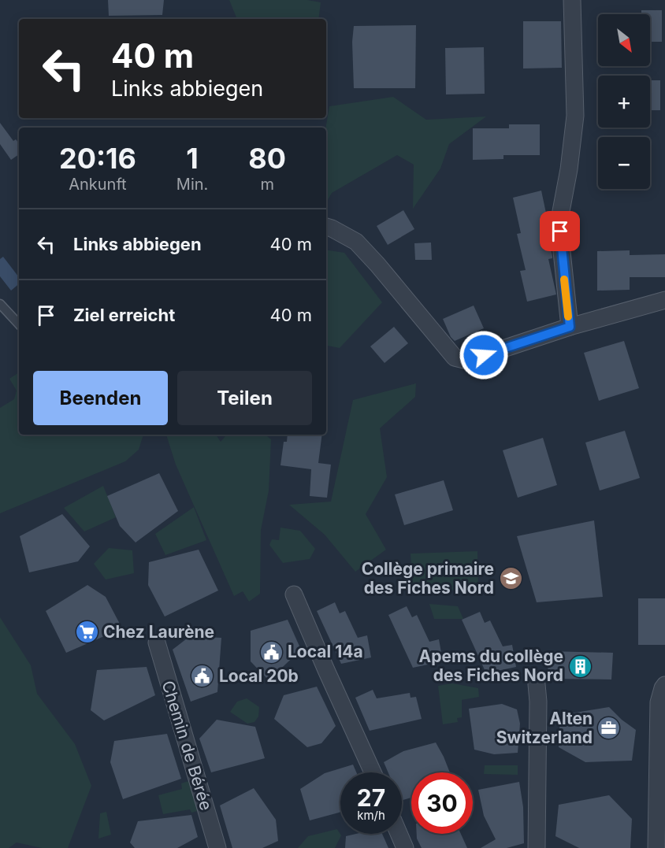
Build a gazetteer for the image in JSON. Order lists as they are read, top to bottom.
{
  "streets": {
    "street": ["Chemin de Bérée"]
  },
  "places": {
    "school or university": ["Collège primaire des Fiches Nord"],
    "supermarket": ["Chez Laurène"],
    "public building": ["Local 14a", "Local 20b"],
    "building": ["Apems du collège des Fiches Nord"],
    "office": ["Alten Switzerland"]
  },
  "north": "bottom right",
  "page": {
    "map_buttons": ["+", "−"],
    "turn": ["40 m", "Links abbiegen"],
    "eta": [
      "20:16",
      "Ankunft",
      "1",
      "Min.",
      "80",
      "m"
    ],
    "list": [
      {
        "name": "Links abbiegen",
        "value": "40 m"
      },
      {
        "name": "Ziel erreicht",
        "value": "40 m"
      }
    ],
    "buttons": ["Beenden", "Teilen"],
    "speed": "27 km/h",
    "limit": "30"
  }
}
